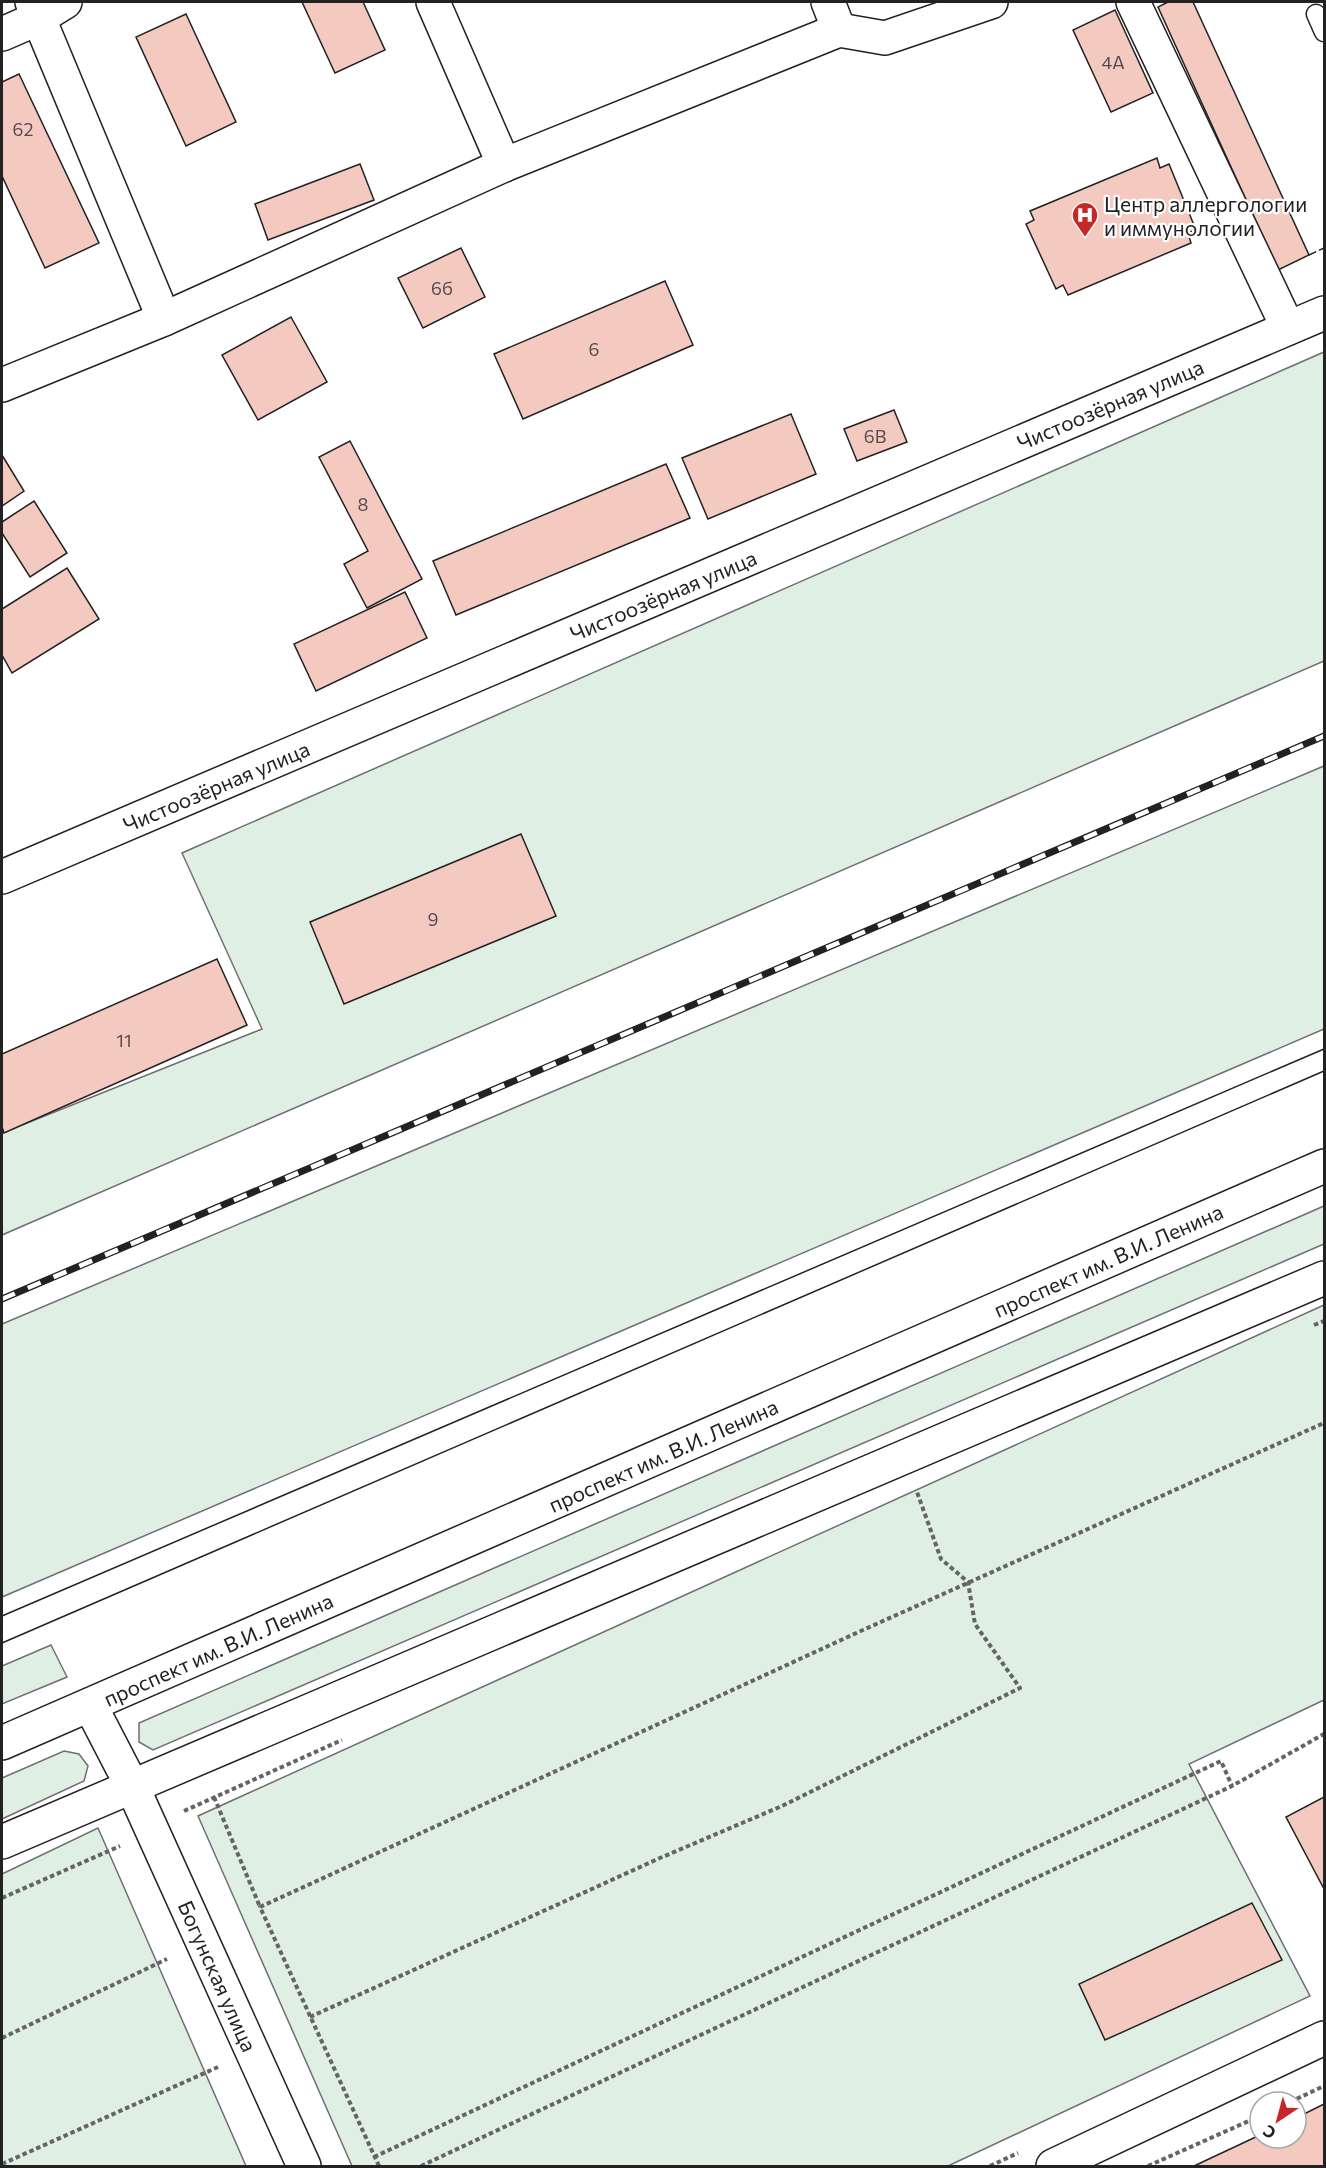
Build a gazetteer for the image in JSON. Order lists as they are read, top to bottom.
{
  "streets": {
    "street": ["Чистоозёрная улица", "проспект им. В.И. Ленина", "Богунская улица"]
  },
  "crossings": [
    ["проспект им. В.И. Ленина", "Богунская улица"]
  ],
  "places": {
    "hospital": ["Центр аллергологии и иммунологии"]
  },
  "house_numbers": [
    "4А",
    "62",
    "6б",
    "6",
    "6В",
    "8",
    "9",
    "11"
  ],
  "north": "bottom left"
}
